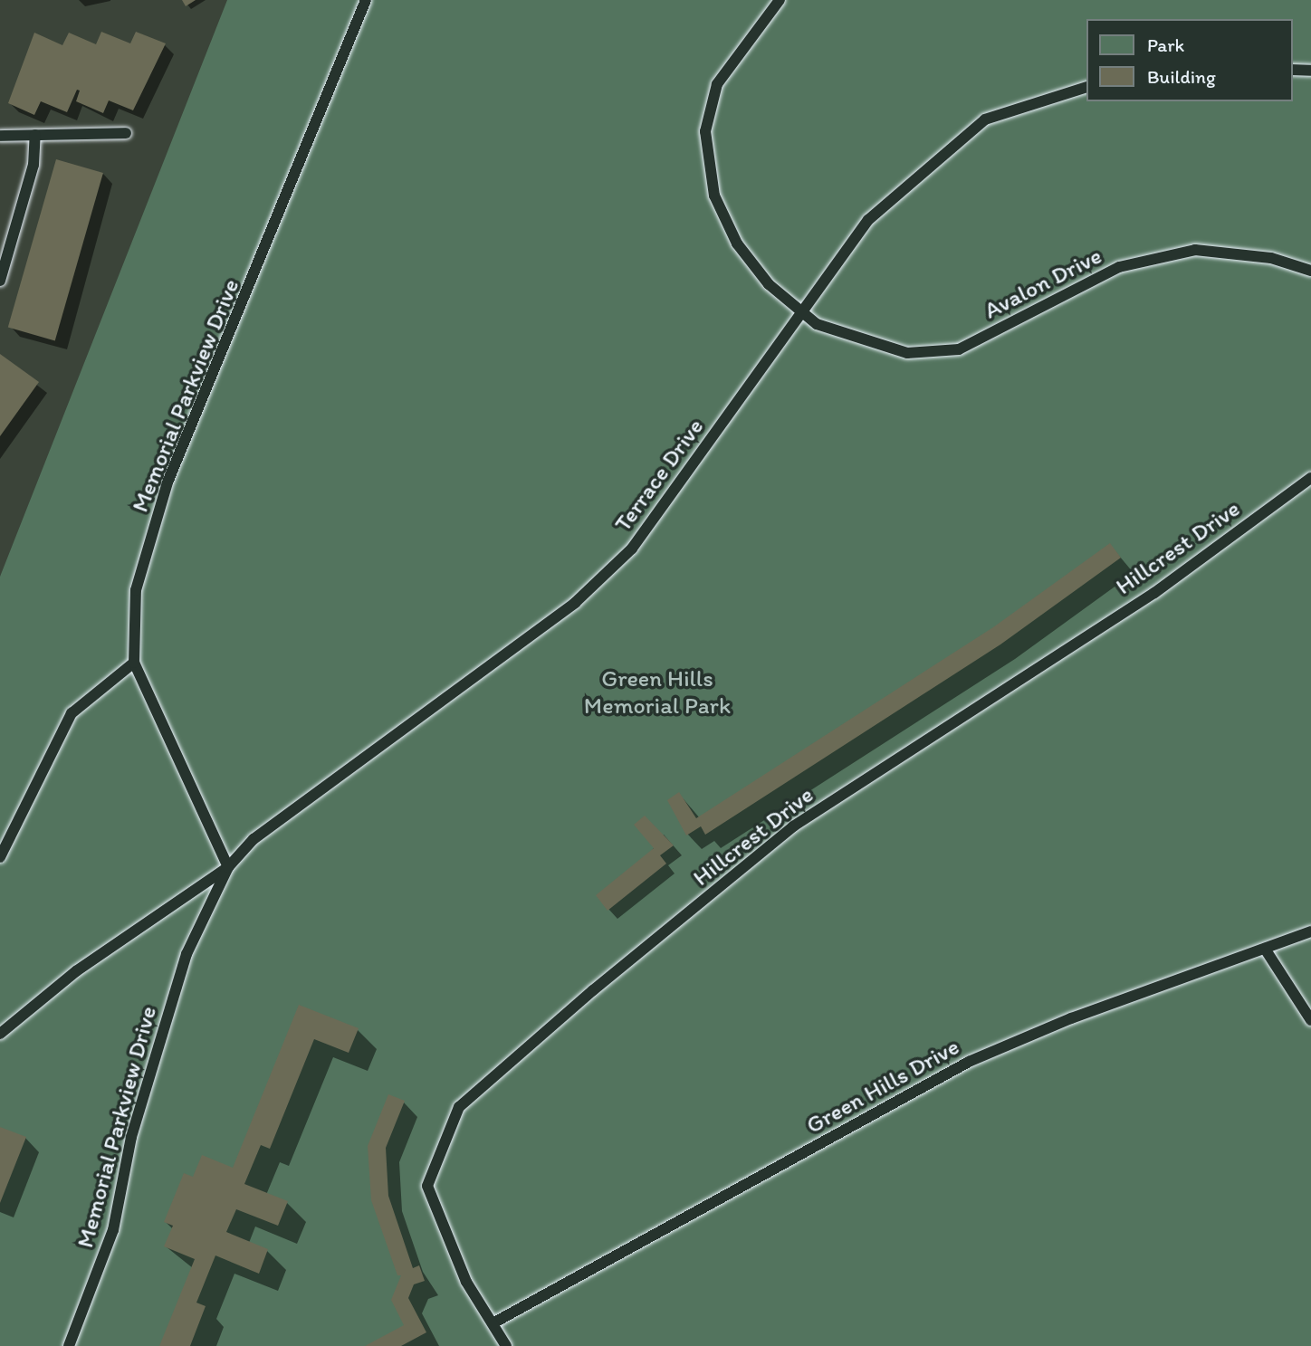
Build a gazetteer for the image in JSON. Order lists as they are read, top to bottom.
{
  "streets": {
    "lane": [
      "Avalon Drive",
      "Memorial Parkview Drive",
      "Terrace Drive",
      "Hillcrest Drive",
      "Green Hills Drive"
    ]
  },
  "crossings": [
    ["Avalon Drive", "Terrace Drive"],
    ["Memorial Parkview Drive", "Terrace Drive"],
    ["Hillcrest Drive", "Green Hills Drive"]
  ],
  "parks": ["Green Hills Memorial Park"],
  "legend": ["Park", "Building"]
}
